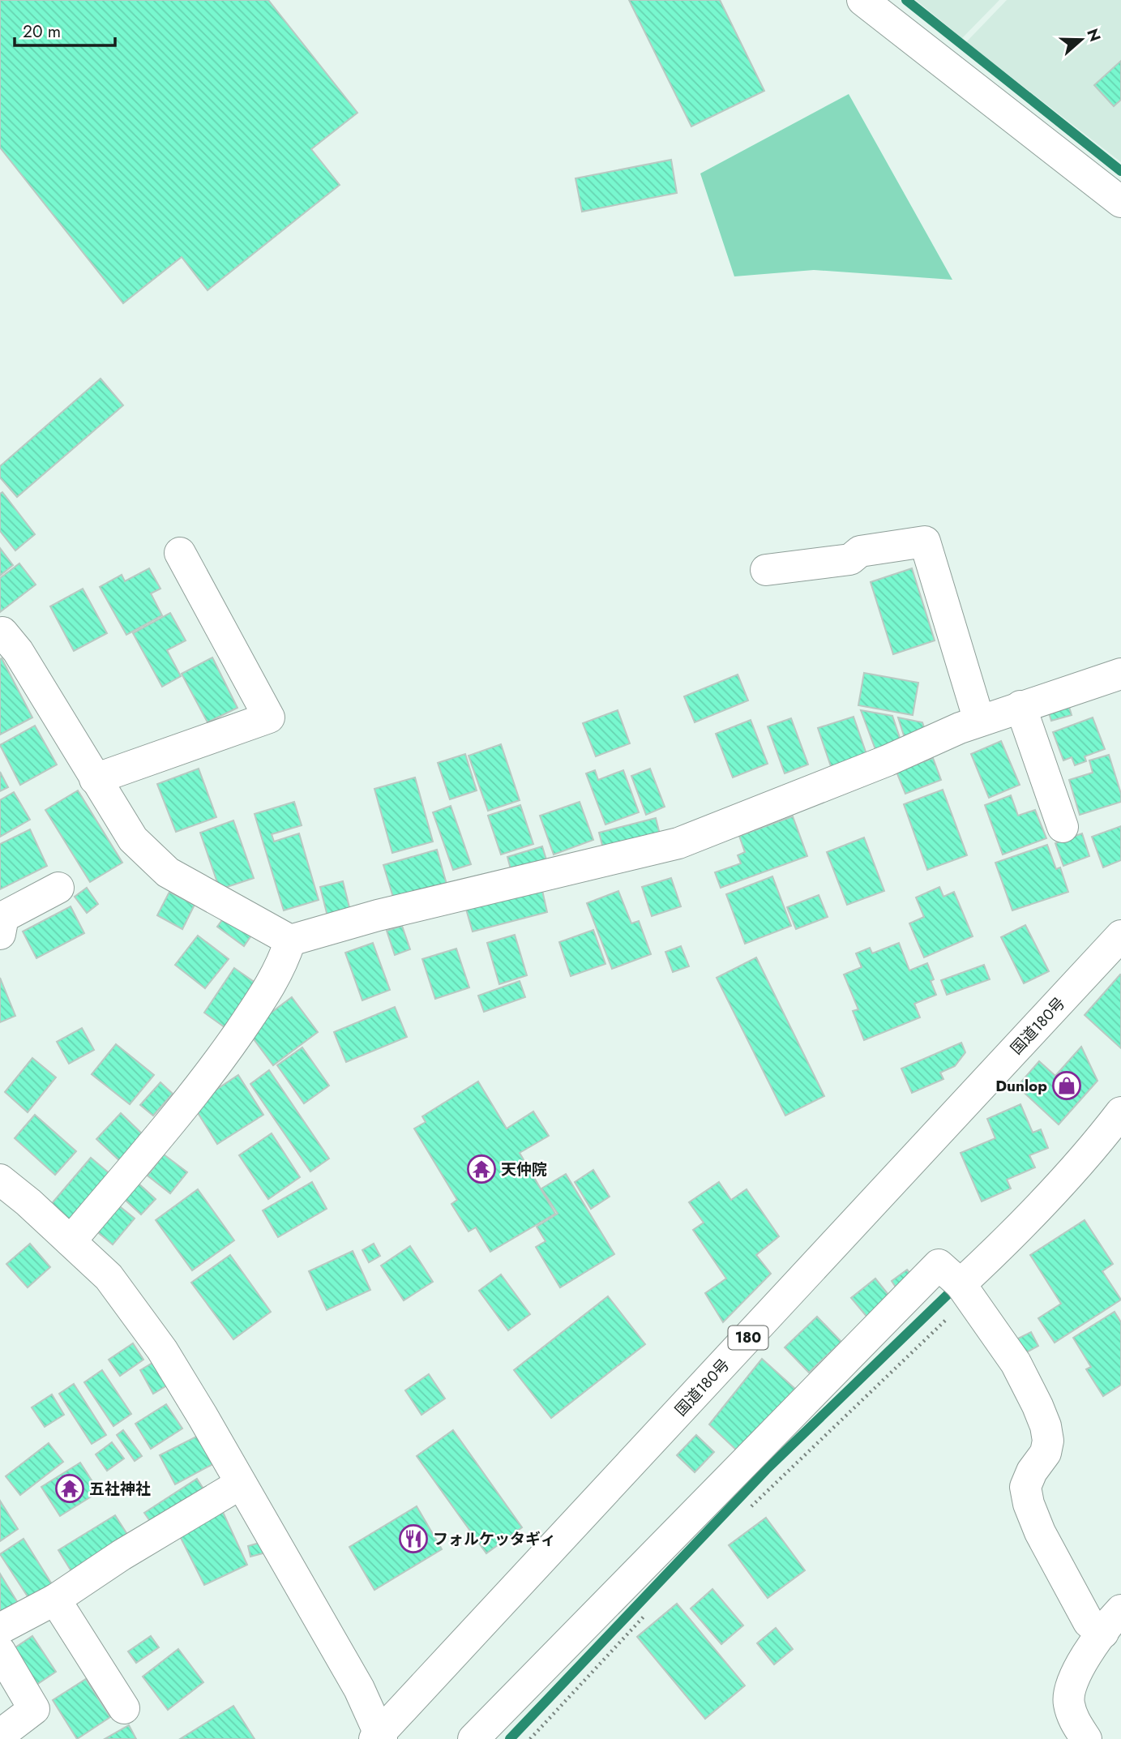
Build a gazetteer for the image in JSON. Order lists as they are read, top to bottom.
{
  "streets": {
    "main road": ["国道180号", "180"]
  },
  "places": {
    "shop": ["Dunlop"],
    "temple": ["天仲院", "五社神社"],
    "restaurant": ["フォルケッタギィ"]
  },
  "scale_bar": "20 m",
  "north": "right"
}
